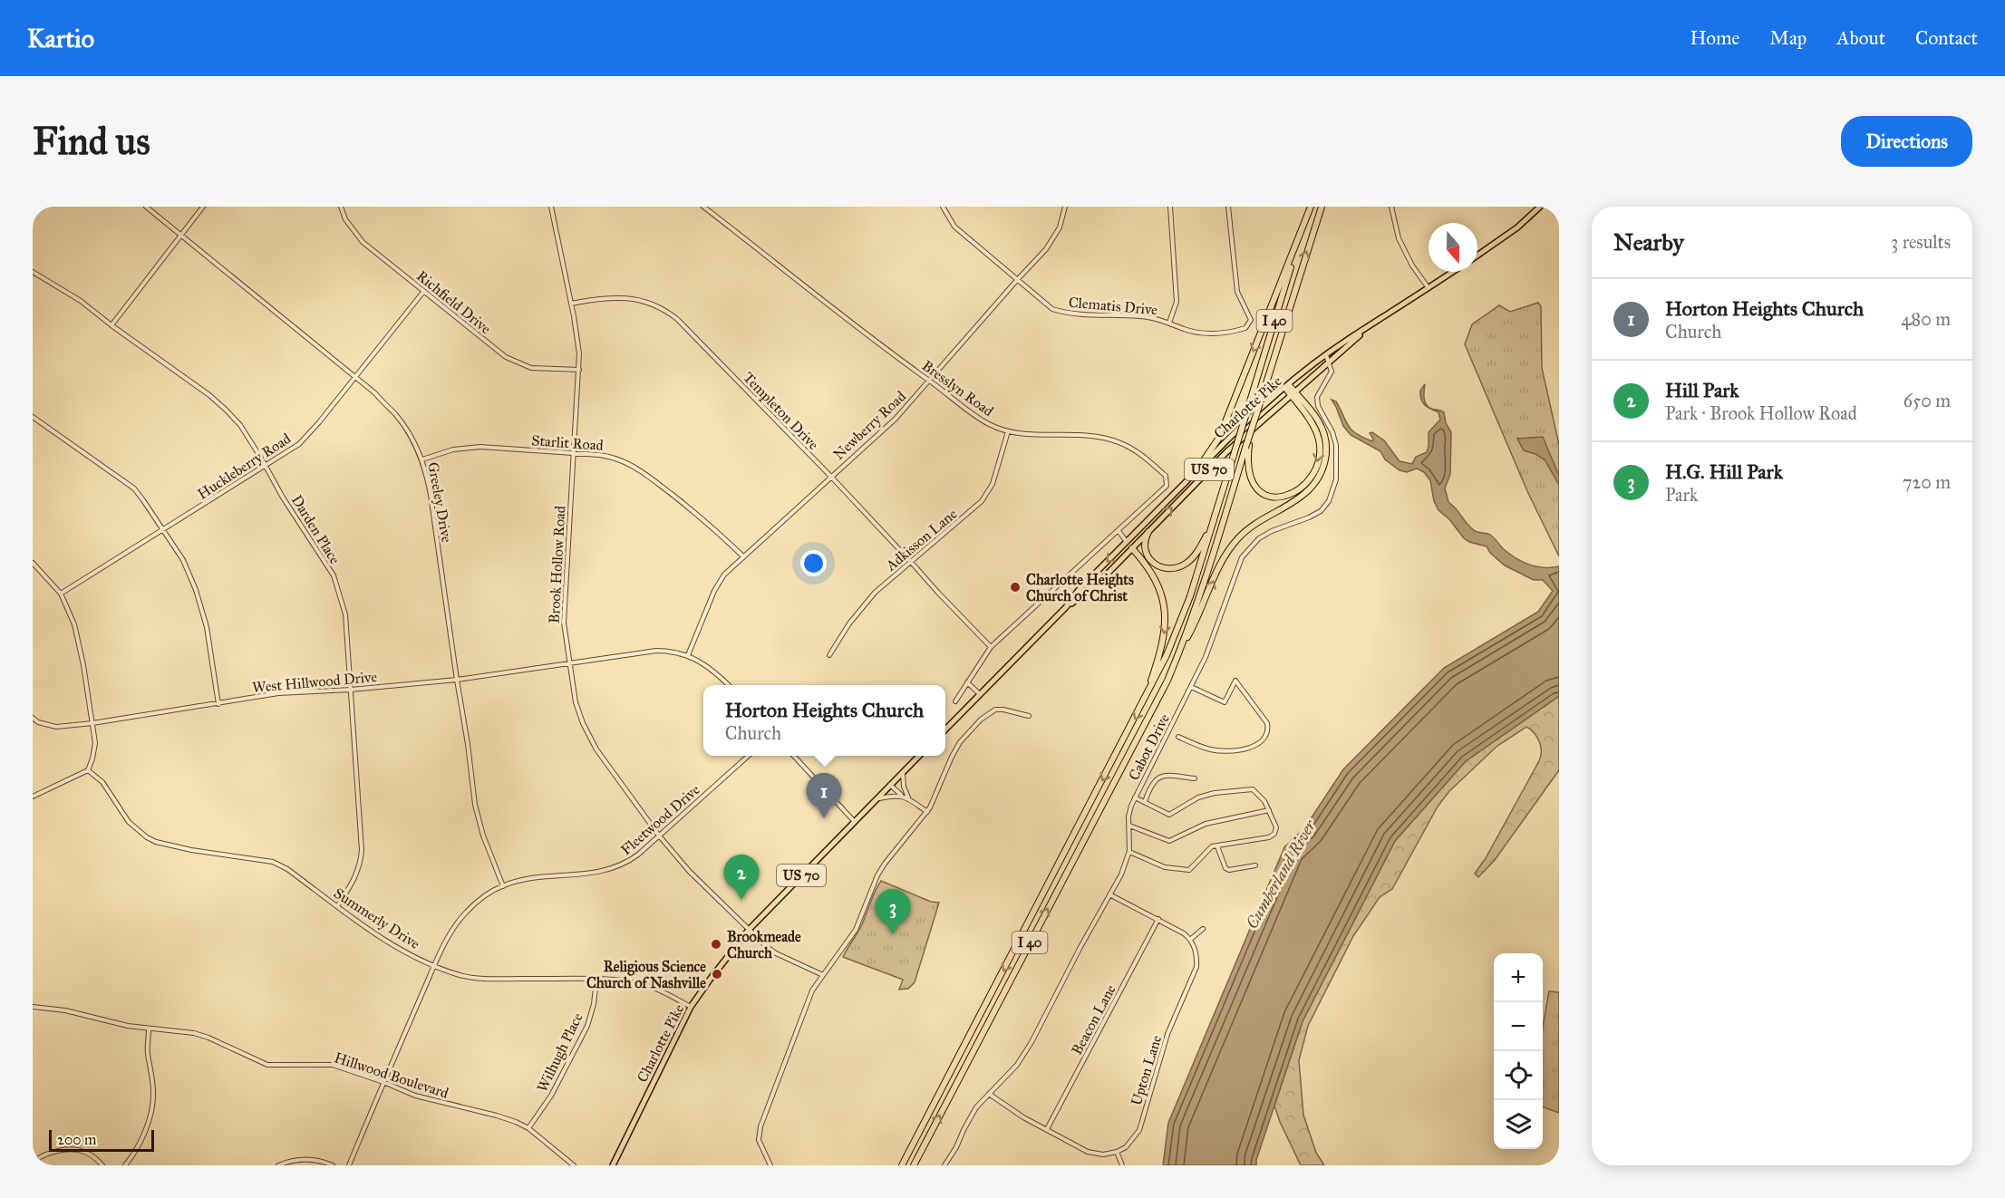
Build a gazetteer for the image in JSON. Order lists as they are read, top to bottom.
{
  "streets": {
    "highway": ["I 40"],
    "main road": ["Charlotte Pike", "US 70"],
    "street": [
      "Richfield Drive",
      "Clematis Drive",
      "Bresslyn Road",
      "Templeton Drive",
      "Newberry Road",
      "Starlit Road",
      "Huckleberry Road",
      "Greeley Drive",
      "Darden Place",
      "Adkisson Lane",
      "Brook Hollow Road",
      "West Hillwood Drive",
      "Cabot Drive",
      "Fleetwood Drive",
      "Summerly Drive",
      "Beacon Lane",
      "Wilhugh Place",
      "Upton Lane",
      "Hillwood Boulevard"
    ]
  },
  "crossings": [
    ["Richfield Drive", "Huckleberry Road"],
    ["Richfield Drive", "Brook Hollow Road"],
    ["Clematis Drive", "Newberry Road"],
    ["Bresslyn Road", "Newberry Road"],
    ["Bresslyn Road", "Adkisson Lane"],
    ["Charlotte Pike", "Brook Hollow Road"],
    ["Charlotte Pike", "Cabot Drive"],
    ["Charlotte Pike", "Summerly Drive"],
    ["Templeton Drive", "Newberry Road"],
    ["Templeton Drive", "Adkisson Lane"],
    ["Templeton Drive", "Brook Hollow Road"],
    ["Newberry Road", "Starlit Road"],
    ["Newberry Road", "West Hillwood Drive"],
    ["Starlit Road", "Greeley Drive"],
    ["Starlit Road", "Brook Hollow Road"],
    ["Huckleberry Road", "Greeley Drive"],
    ["Huckleberry Road", "Darden Place"],
    ["Greeley Drive", "West Hillwood Drive"],
    ["Greeley Drive", "Fleetwood Drive"],
    ["Darden Place", "West Hillwood Drive"],
    ["Darden Place", "Summerly Drive"],
    ["Brook Hollow Road", "West Hillwood Drive"],
    ["Brook Hollow Road", "Fleetwood Drive"],
    ["Fleetwood Drive", "Summerly Drive"],
    ["Fleetwood Drive", "Hillwood Boulevard"],
    ["Summerly Drive", "Wilhugh Place"],
    ["Wilhugh Place", "Hillwood Boulevard"]
  ],
  "water": ["Cumberland River"],
  "places": ["Charlotte Heights Church of Christ", "Brookmeade Church", "Religious Science Church of Nashville"],
  "scale_bar": "200 m",
  "north": "bottom",
  "page": {
    "header": "Kartio",
    "nav": [
      "Home",
      "Map",
      "About",
      "Contact"
    ],
    "buttons": "Directions",
    "title": "Find us",
    "heading": ["Nearby", "3 results"],
    "list": [
      {
        "mark": "1",
        "name": "Horton Heights Church",
        "note": "Church",
        "value": "480 m"
      },
      {
        "mark": "2",
        "name": "Hill Park",
        "note": "Park · Brook Hollow Road",
        "value": "650 m"
      },
      {
        "mark": "3",
        "name": "H.G. Hill Park",
        "note": "Park",
        "value": "720 m"
      }
    ],
    "popup": ["Horton Heights Church", "Church"],
    "pins": ["1", "2", "3"],
    "map_buttons": ["+", "−"],
    "scale": "200 m"
  }
}
